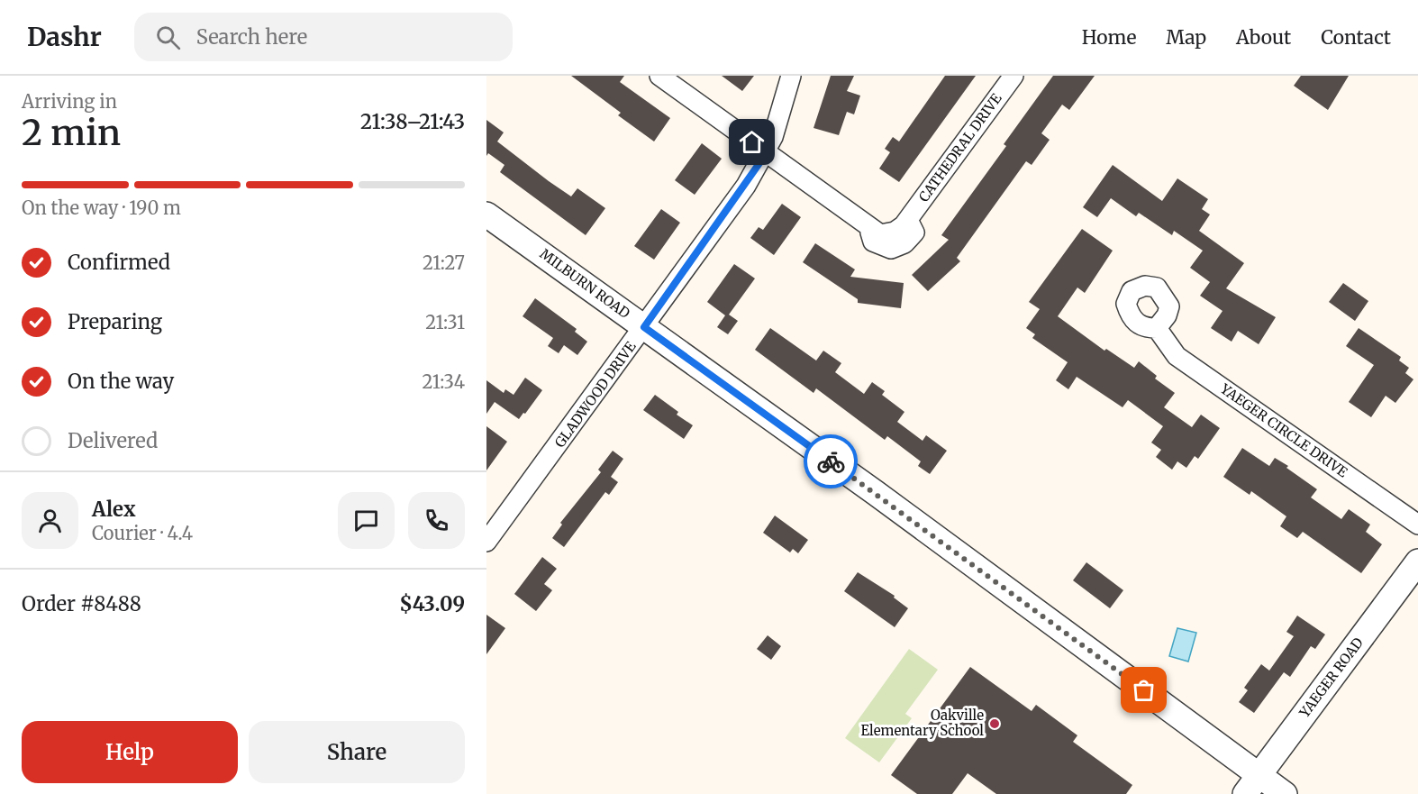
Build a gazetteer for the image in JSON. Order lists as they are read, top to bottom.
{
  "streets": {
    "street": [
      "CATHEDRAL DRIVE",
      "MILBURN ROAD",
      "GLADWOOD DRIVE",
      "YAEGER CIRCLE DRIVE",
      "YAEGER ROAD"
    ]
  },
  "crossings": [
    ["CATHEDRAL DRIVE", "GLADWOOD DRIVE"],
    ["MILBURN ROAD", "GLADWOOD DRIVE"],
    ["MILBURN ROAD", "YAEGER ROAD"]
  ],
  "places": ["Oakville Elementary School"],
  "page": {
    "header": "Dashr",
    "search": "Search here",
    "nav": [
      "Home",
      "Map",
      "About",
      "Contact"
    ],
    "heading": ["2 min", "Arriving in", "21:38–21:43"],
    "panel": [
      "Alex",
      "Courier · 4.4",
      "Order #8488",
      "$43.09"
    ],
    "bar": "On the way · 190 m",
    "list": [
      ["Confirmed", "21:27"],
      ["Preparing", "21:31"],
      ["On the way", "21:34"],
      "Delivered"
    ],
    "buttons": ["Help", "Share"]
  }
}
